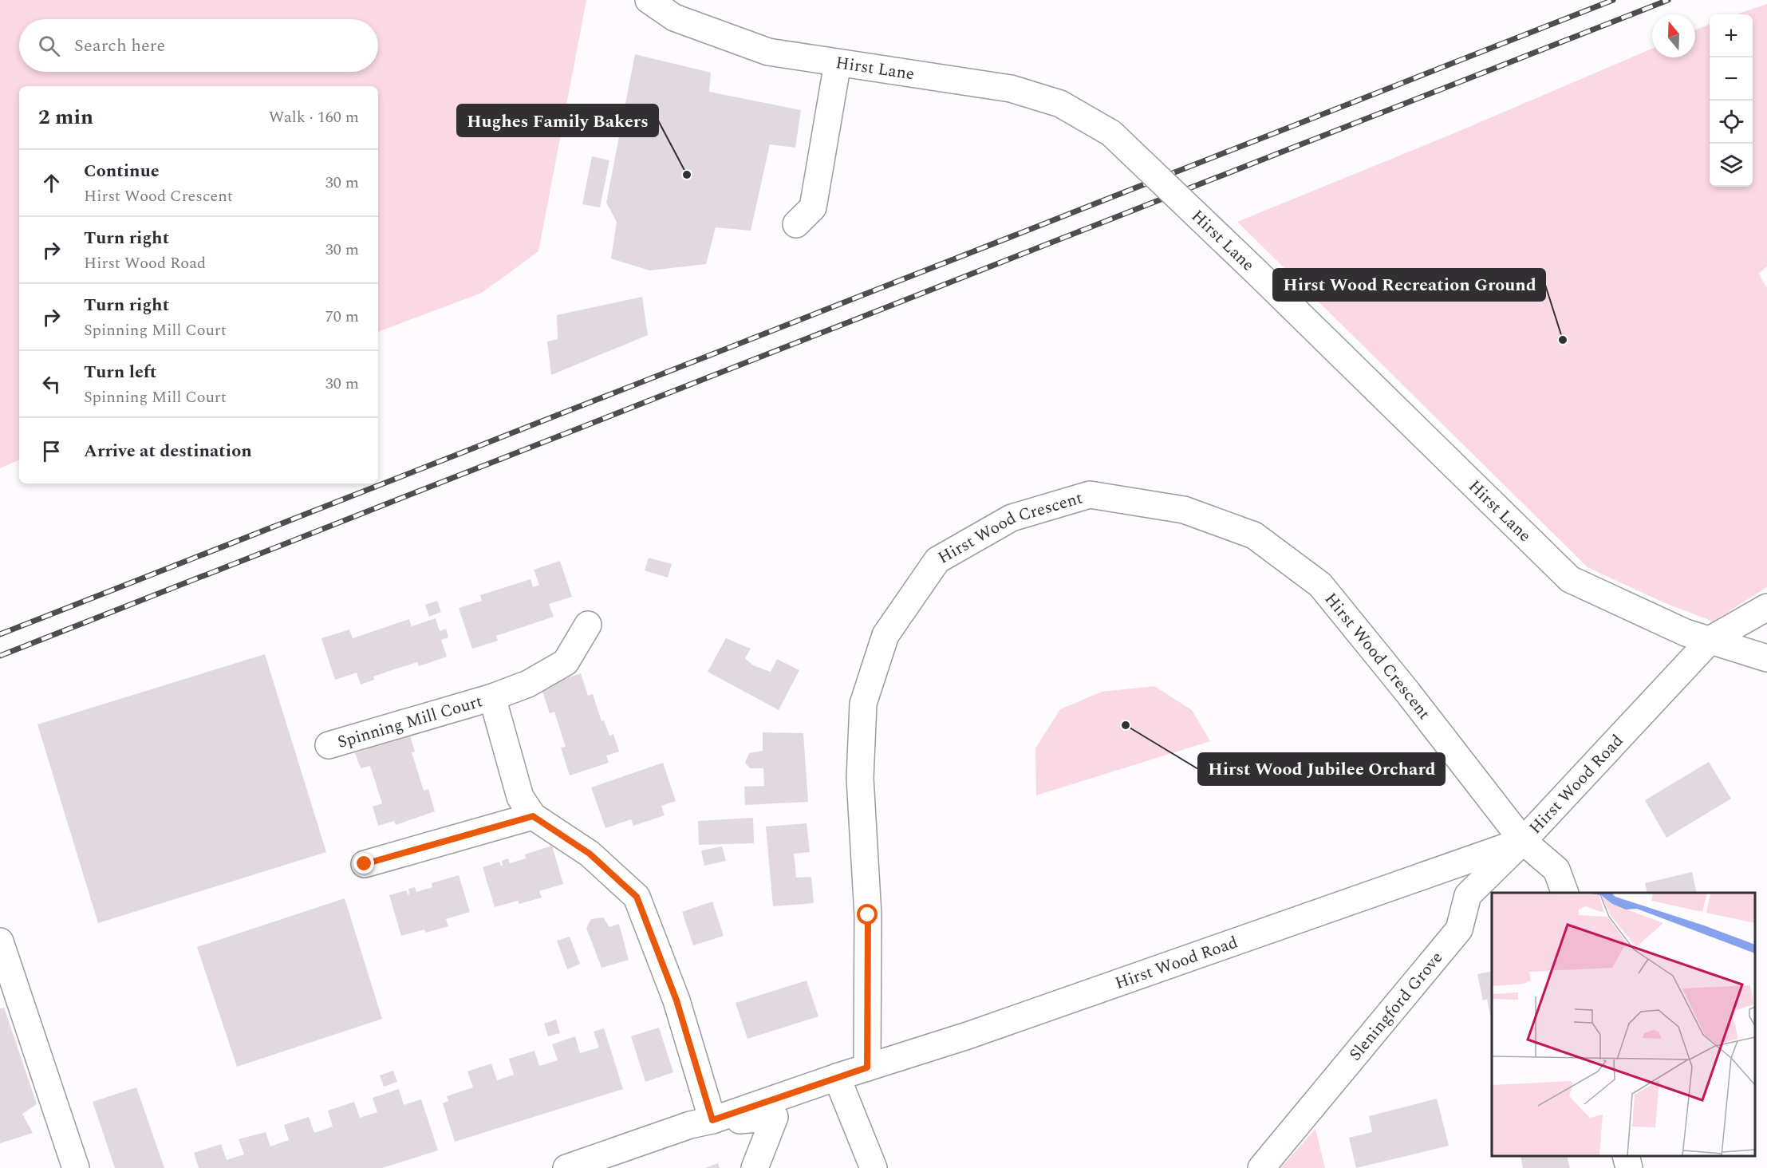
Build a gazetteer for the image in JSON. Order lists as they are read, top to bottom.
{
  "streets": {
    "street": [
      "Hirst Lane",
      "Hirst Wood Crescent",
      "Spinning Mill Court",
      "Hirst Wood Road",
      "Sleningford Grove"
    ]
  },
  "crossings": [
    ["Hirst Lane", "Hirst Wood Road"],
    ["Hirst Wood Crescent", "Hirst Wood Road"],
    ["Hirst Wood Crescent", "Sleningford Grove"],
    ["Spinning Mill Court", "Hirst Wood Road"],
    ["Hirst Wood Road", "Sleningford Grove"]
  ],
  "places": ["Hughes Family Bakers", "Hirst Wood Recreation Ground", "Hirst Wood Jubilee Orchard"],
  "north": "top",
  "page": {
    "map_buttons": ["+", "−"],
    "search": "Search here",
    "heading": ["2 min", "Walk · 160 m"],
    "list": [
      ["Continue", "Hirst Wood Crescent", "30 m"],
      ["Turn right", "Hirst Wood Road", "30 m"],
      ["Turn right", "Spinning Mill Court", "70 m"],
      ["Turn left", "Spinning Mill Court", "30 m"],
      "Arrive at destination"
    ]
  }
}
